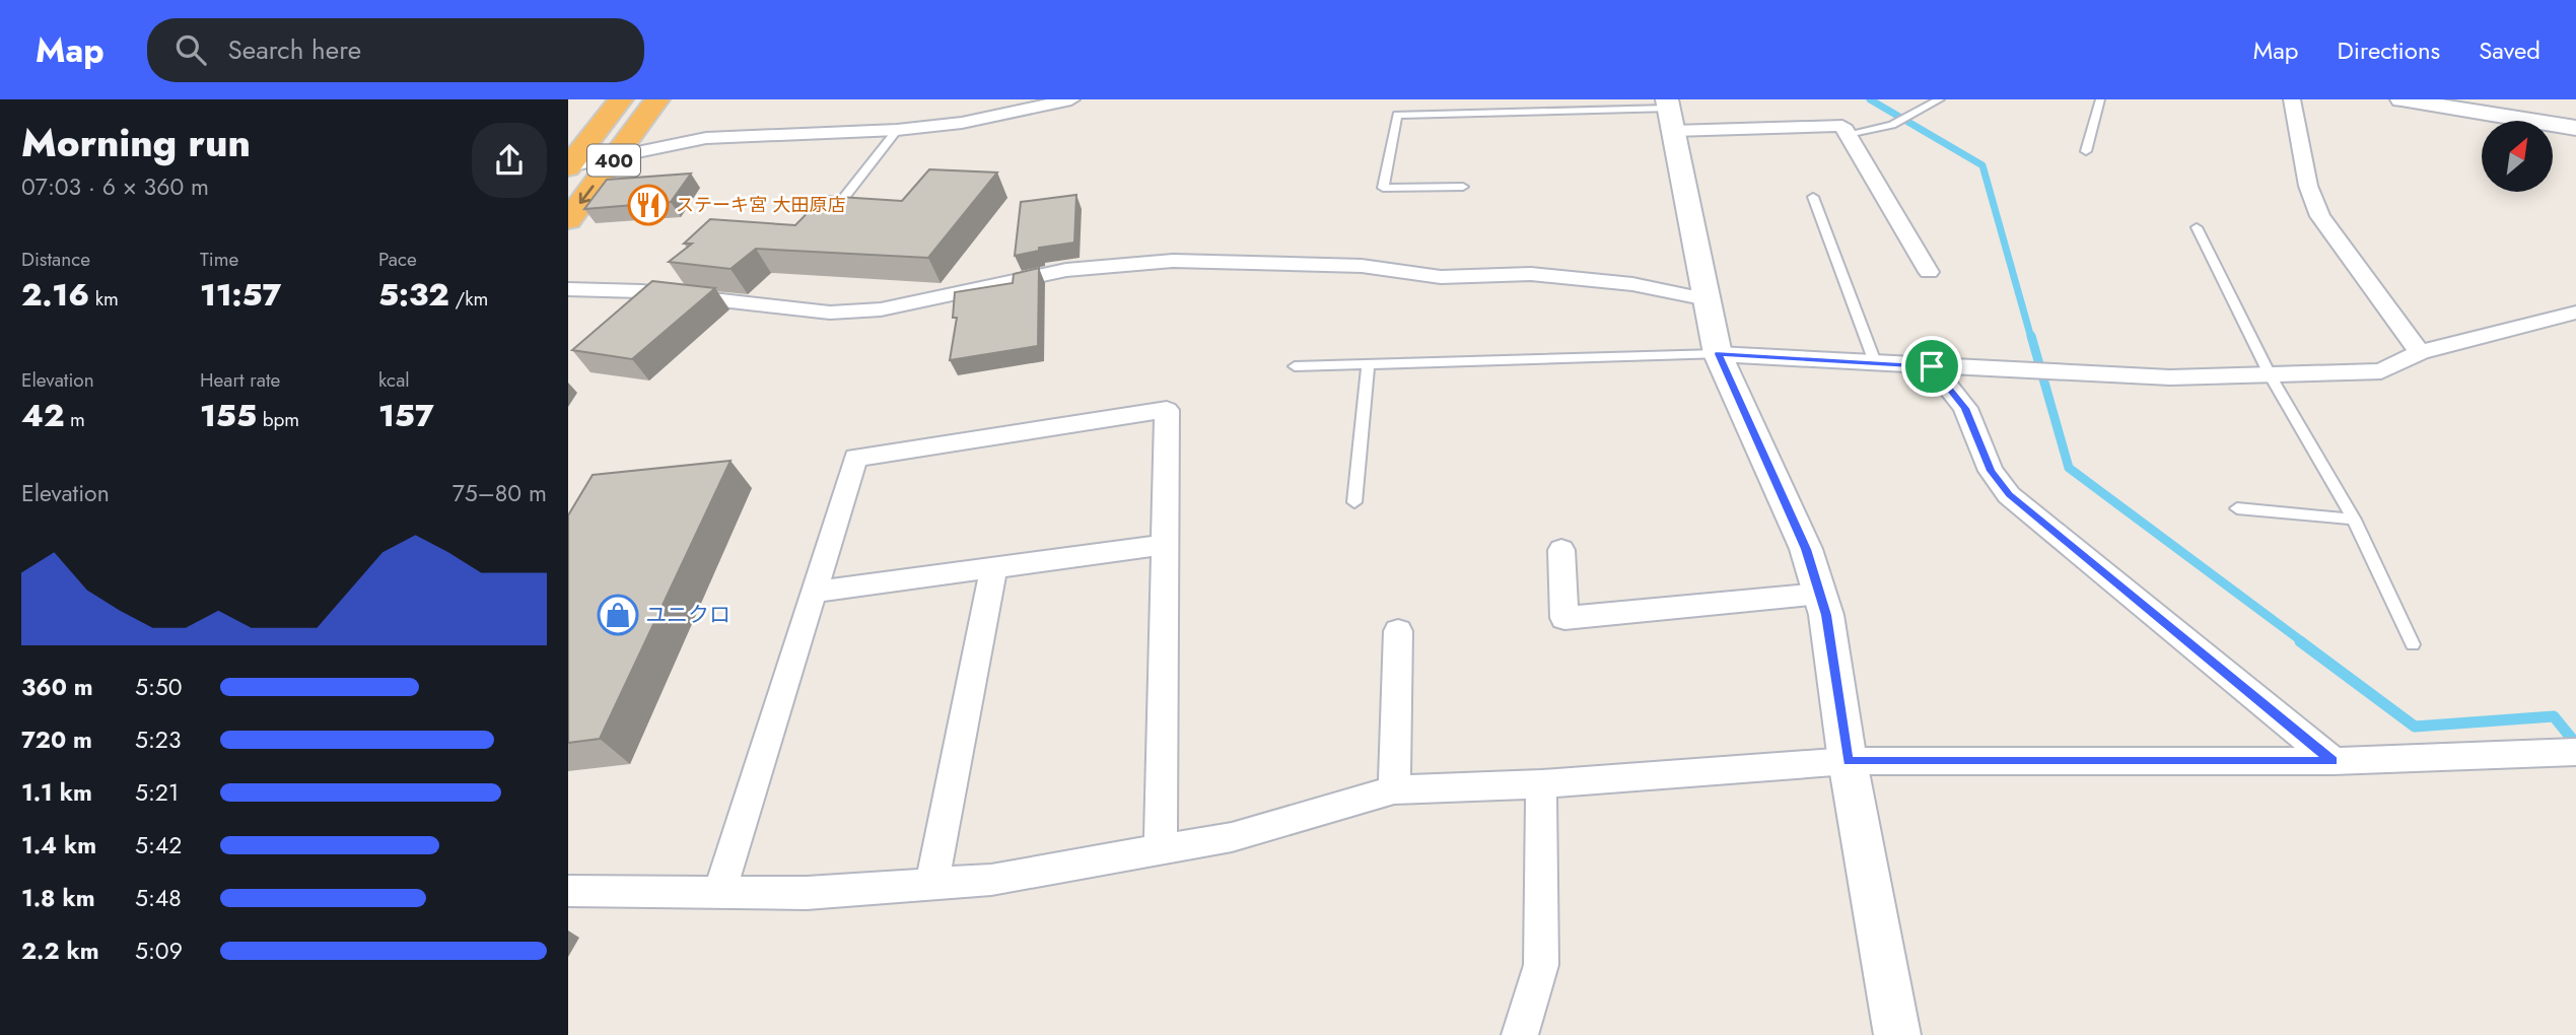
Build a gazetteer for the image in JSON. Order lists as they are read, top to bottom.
{
  "streets": {
    "highway": ["400"]
  },
  "places": {
    "restaurant": ["ステーキ宮 大田原店"],
    "shop": ["ユニクロ"]
  },
  "north": "top right",
  "page": {
    "header": "Map",
    "search": "Search here",
    "nav": ["Map", "Directions", "Saved"],
    "heading": ["Morning run", "07:03 · 6 × 360 m"],
    "stats": [
      ["Distance", "2.16 km"],
      ["Time", "11:57"],
      ["Pace", "5:32 /km"],
      ["Elevation", "42 m"],
      ["Heart rate", "155 bpm"],
      ["kcal", "157"]
    ],
    "chart": ["Elevation", "75–80 m"],
    "list": [
      {
        "name": "360 m",
        "note": "5:50"
      },
      {
        "name": "720 m",
        "note": "5:23"
      },
      {
        "name": "1.1 km",
        "note": "5:21"
      },
      {
        "name": "1.4 km",
        "note": "5:42"
      },
      {
        "name": "1.8 km",
        "note": "5:48"
      },
      {
        "name": "2.2 km",
        "note": "5:09"
      }
    ]
  }
}
